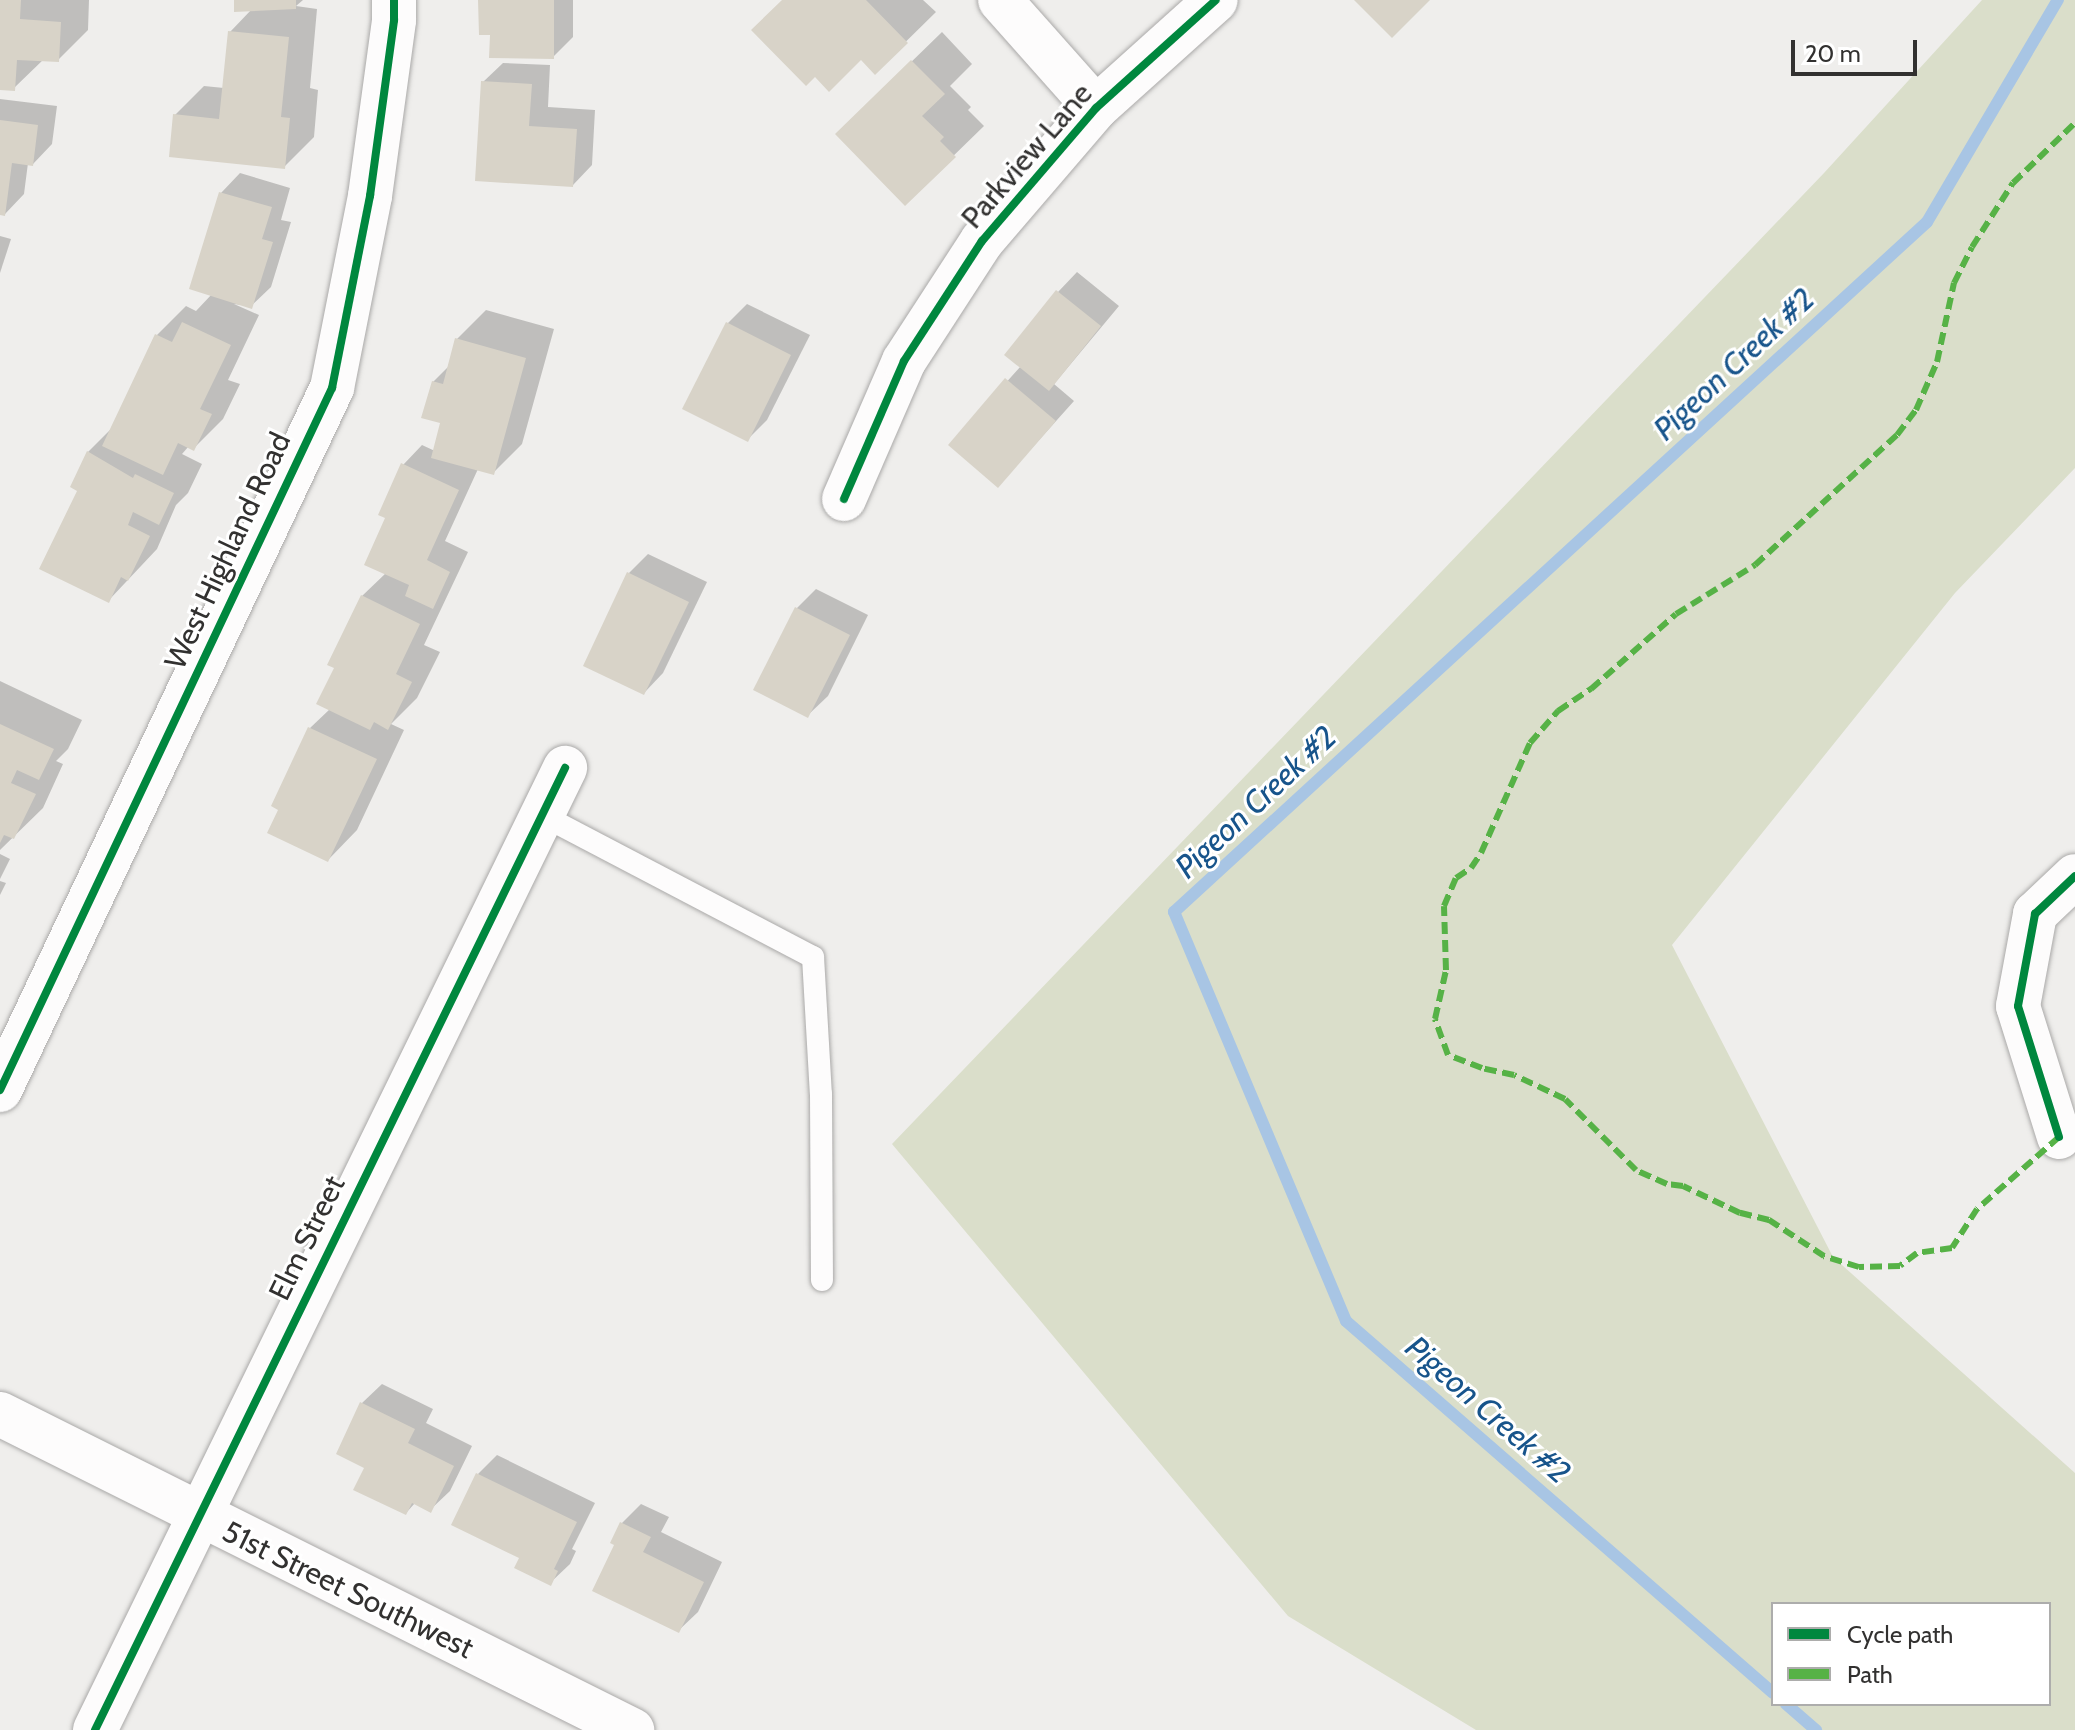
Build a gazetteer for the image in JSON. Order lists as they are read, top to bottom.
{
  "streets": {
    "street": [
      "Parkview Lane",
      "West Highland Road",
      "Elm Street",
      "51st Street Southwest"
    ]
  },
  "crossings": [
    ["Elm Street", "51st Street Southwest"]
  ],
  "water": ["Pigeon Creek #2"],
  "legend": ["Cycle path", "Path"],
  "scale_bar": "20 m"
}
